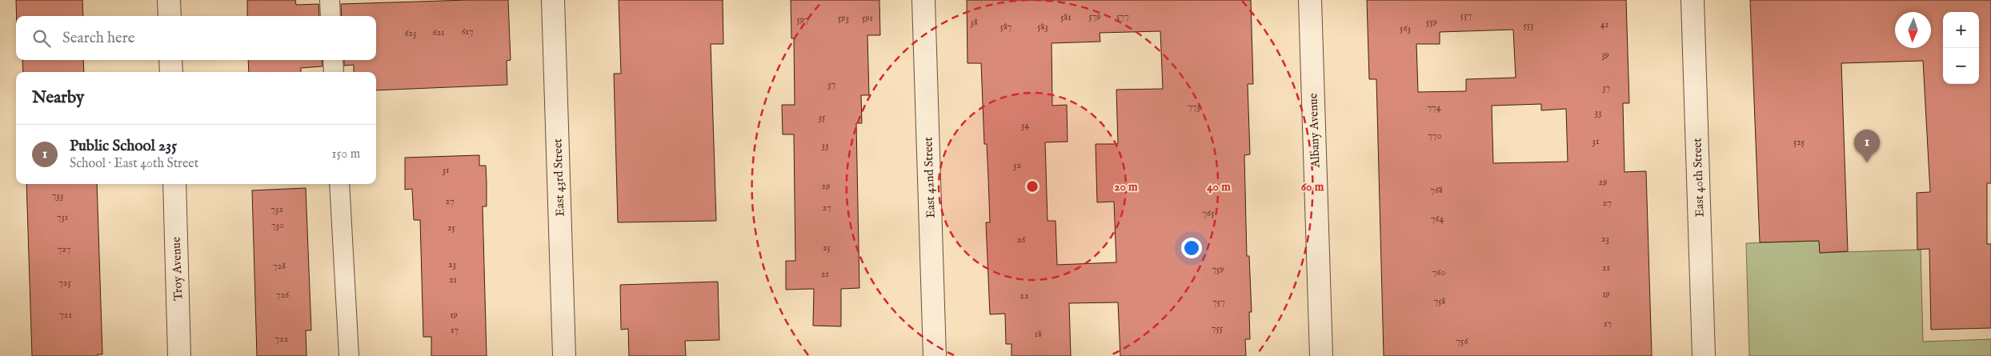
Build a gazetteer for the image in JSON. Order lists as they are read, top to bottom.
{
  "streets": {
    "street": [
      "Albany Avenue",
      "East 43rd Street",
      "East 42nd Street",
      "East 40th Street",
      "Troy Avenue"
    ]
  },
  "house_numbers": [
    "557",
    "579",
    "577",
    "581",
    "593",
    "591",
    "597",
    "38",
    "559",
    "41",
    "553",
    "587",
    "583",
    "563",
    "617",
    "621",
    "623",
    "39",
    "37",
    "37",
    "773",
    "774",
    "33",
    "35",
    "34",
    "770",
    "31",
    "525",
    "33",
    "32",
    "31",
    "29",
    "29",
    "768",
    "733",
    "27",
    "27",
    "27",
    "732",
    "765",
    "731",
    "764",
    "730",
    "25",
    "23",
    "26",
    "25",
    "727",
    "23",
    "728",
    "21",
    "759",
    "760",
    "21",
    "21",
    "725",
    "19",
    "726",
    "22",
    "758",
    "757",
    "721",
    "19",
    "17",
    "755",
    "17",
    "18",
    "722",
    "756"
  ],
  "north": "bottom",
  "page": {
    "map_buttons": ["+", "−"],
    "search": "Search here",
    "heading": "Nearby",
    "list": [
      {
        "mark": "1",
        "name": "Public School 235",
        "note": "School · East 40th Street",
        "value": "150 m"
      }
    ],
    "pins": "1"
  },
  "rings": ["20 m", "40 m", "60 m"]
}
